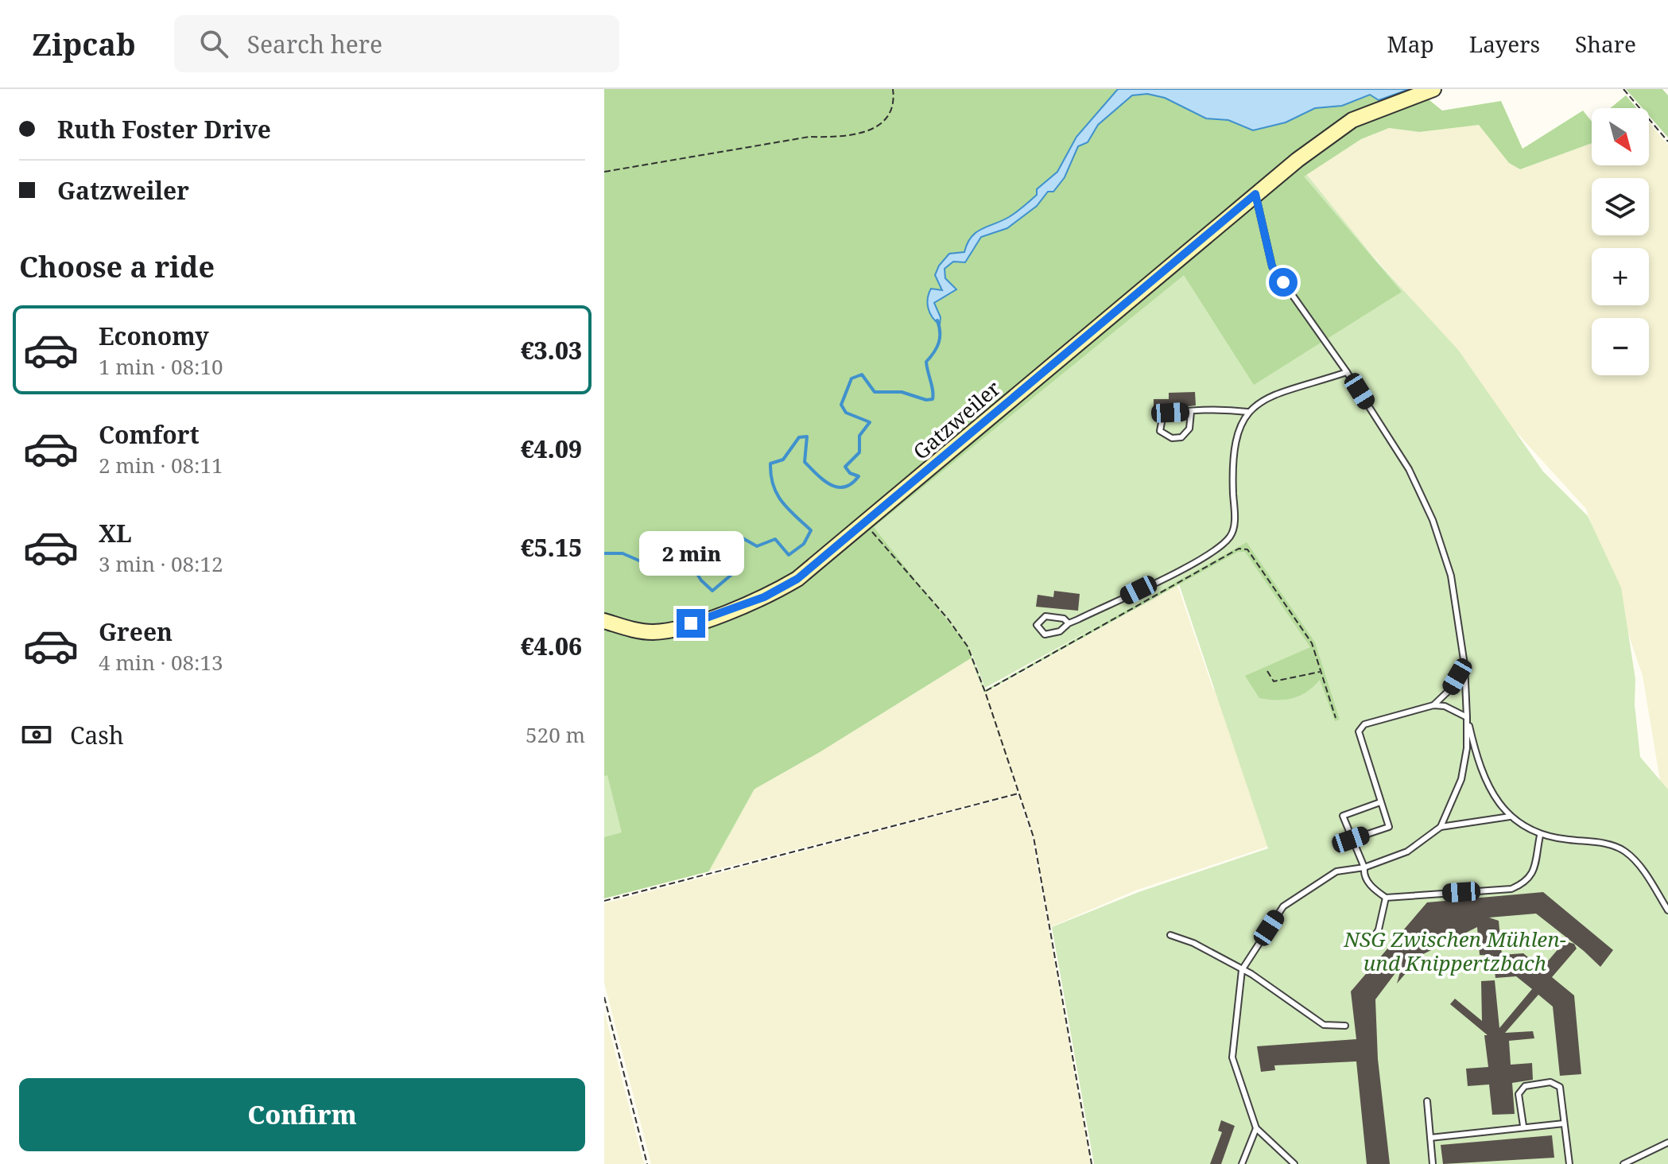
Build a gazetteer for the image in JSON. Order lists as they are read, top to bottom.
{
  "streets": {
    "street": ["Gatzweiler"]
  },
  "parks": ["NSG Zwischen Mühlen- und Knippertzbach"],
  "north": "bottom right",
  "page": {
    "header": "Zipcab",
    "search": "Search here",
    "nav": ["Map", "Layers", "Share"],
    "banner": ["Ruth Foster Drive", "Gatzweiler"],
    "map_buttons": ["+", "−"],
    "heading": "Choose a ride",
    "list": [
      {
        "name": "Economy",
        "note": "1 min · 08:10",
        "value": "€3.03"
      },
      {
        "name": "Comfort",
        "note": "2 min · 08:11",
        "value": "€4.09"
      },
      {
        "name": "XL",
        "note": "3 min · 08:12",
        "value": "€5.15"
      },
      {
        "name": "Green",
        "note": "4 min · 08:13",
        "value": "€4.06"
      }
    ],
    "bubble": "2 min",
    "pay": ["Cash", "520 m"],
    "buttons": "Confirm"
  }
}
